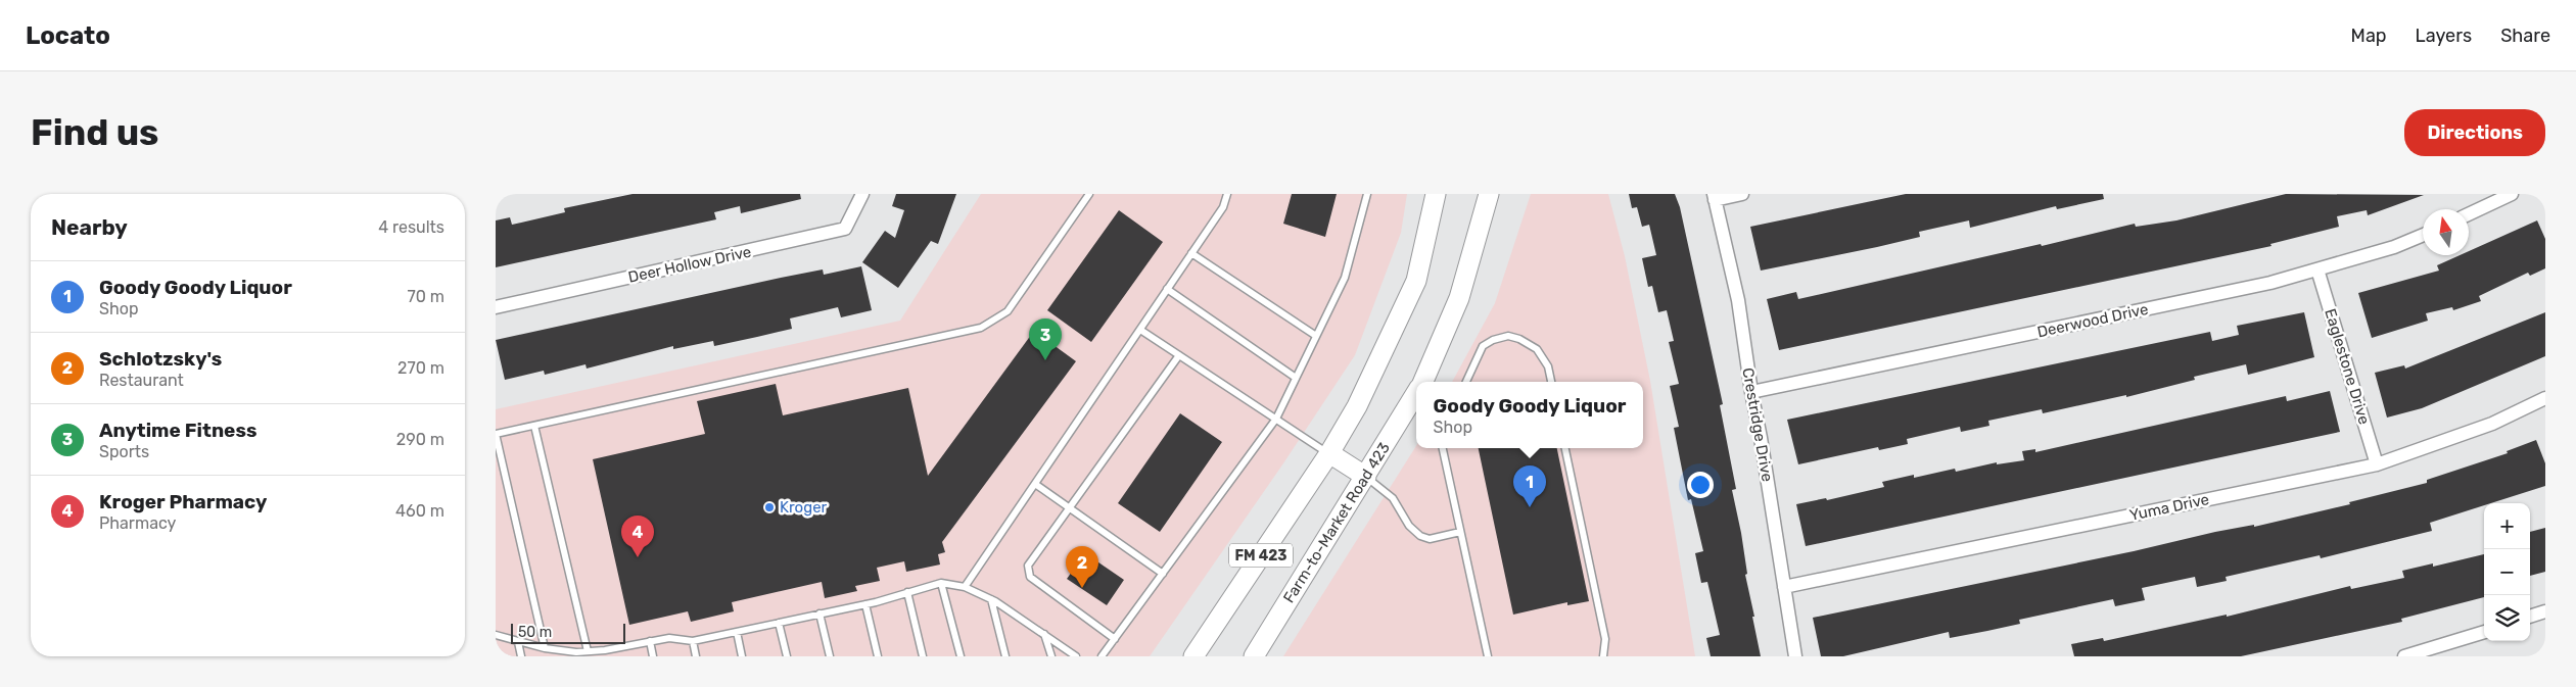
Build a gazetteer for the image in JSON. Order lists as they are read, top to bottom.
{
  "streets": {
    "main road": ["Farm-to-Market Road 423", "FM 423"],
    "street": [
      "Deer Hollow Drive",
      "Deerwood Drive",
      "Eaglestone Drive",
      "Crestridge Drive",
      "Yuma Drive"
    ]
  },
  "crossings": [
    ["Deerwood Drive", "Eaglestone Drive"],
    ["Deerwood Drive", "Crestridge Drive"],
    ["Eaglestone Drive", "Yuma Drive"],
    ["Crestridge Drive", "Yuma Drive"]
  ],
  "places": ["Kroger"],
  "scale_bar": "50 m",
  "north": "top",
  "page": {
    "header": "Locato",
    "nav": ["Map", "Layers", "Share"],
    "buttons": "Directions",
    "title": "Find us",
    "heading": ["Nearby", "4 results"],
    "list": [
      {
        "mark": "1",
        "name": "Goody Goody Liquor",
        "note": "Shop",
        "value": "70 m"
      },
      {
        "mark": "2",
        "name": "Schlotzsky's",
        "note": "Restaurant",
        "value": "270 m"
      },
      {
        "mark": "3",
        "name": "Anytime Fitness",
        "note": "Sports",
        "value": "290 m"
      },
      {
        "mark": "4",
        "name": "Kroger Pharmacy",
        "note": "Pharmacy",
        "value": "460 m"
      }
    ],
    "pins": [
      "3",
      "1",
      "4",
      "2"
    ],
    "popup": ["Goody Goody Liquor", "Shop"],
    "map_buttons": ["+", "−"],
    "scale": "50 m"
  }
}
